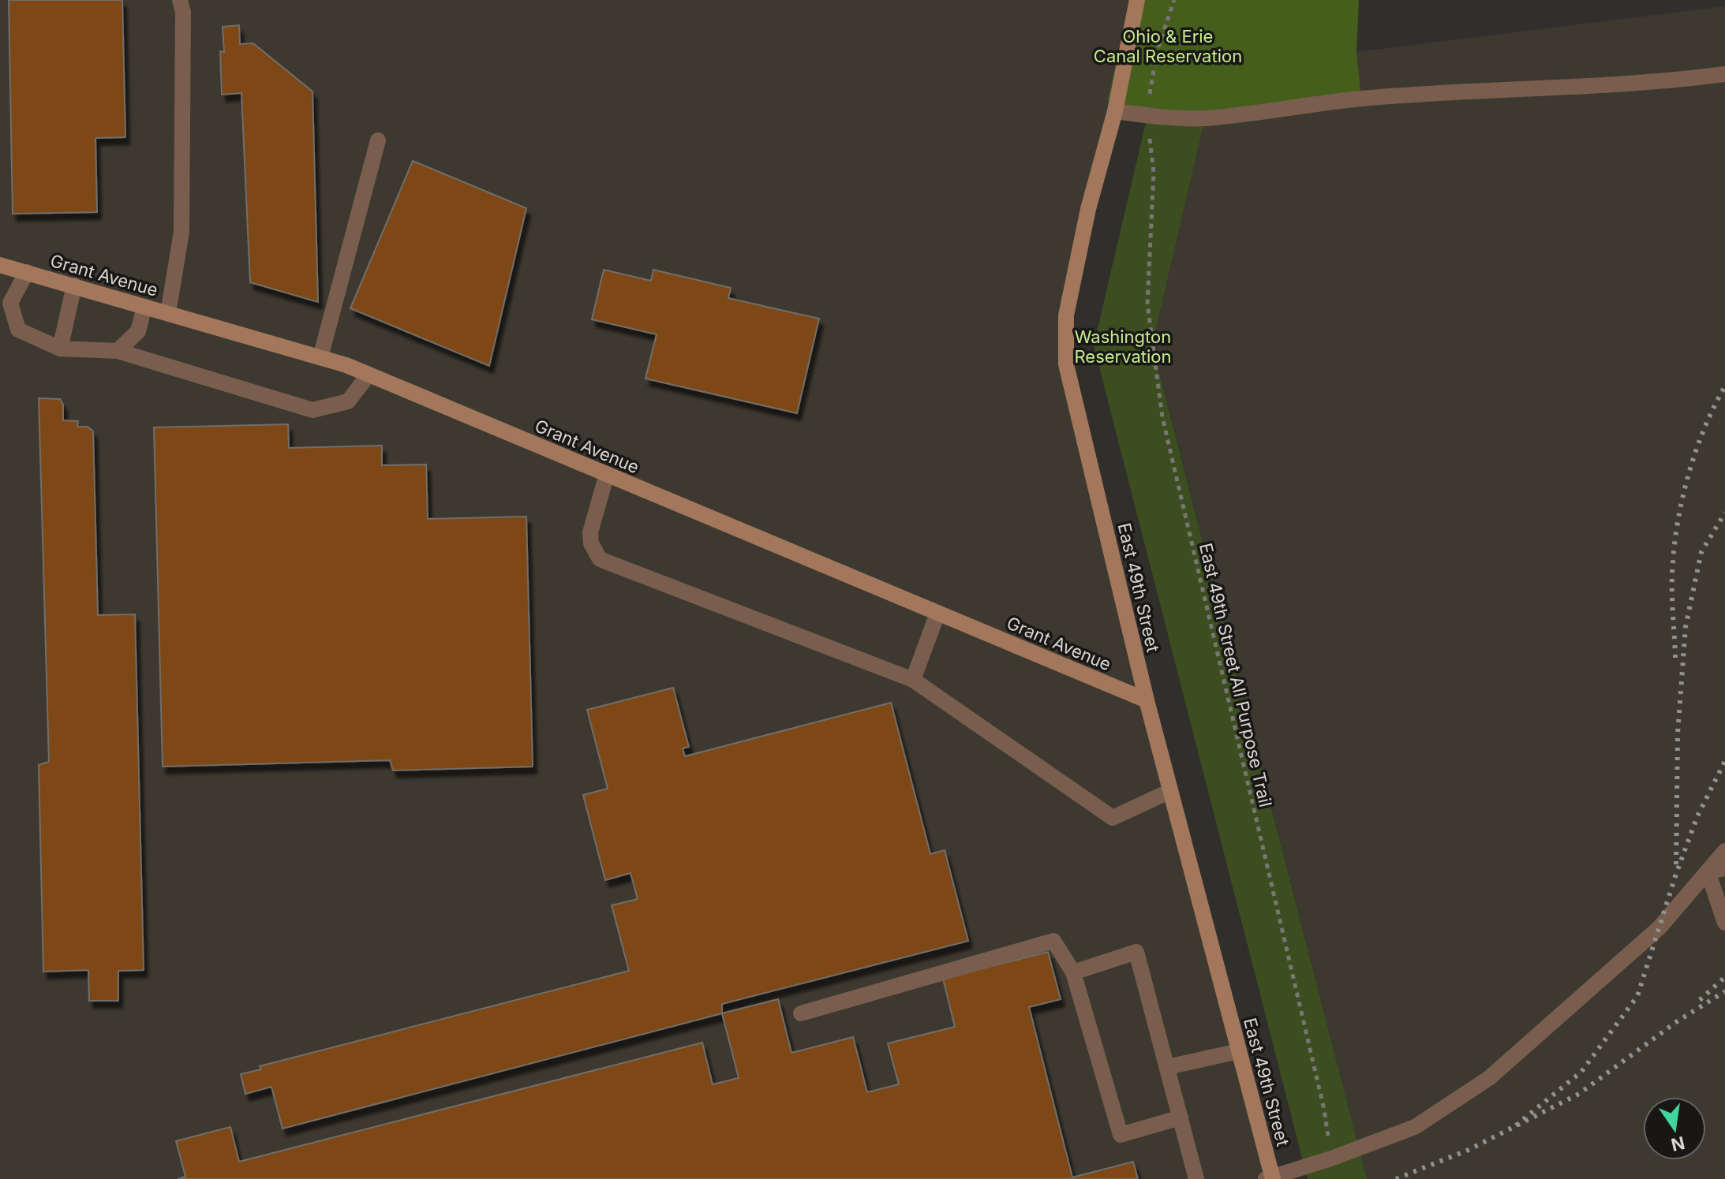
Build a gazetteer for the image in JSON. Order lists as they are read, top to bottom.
{
  "streets": {
    "street": ["Grant Avenue", "East 49th Street"],
    "path": ["East 49th Street All Purpose Trail"]
  },
  "crossings": [
    ["Grant Avenue", "East 49th Street"]
  ],
  "parks": ["Ohio & Erie Canal Reservation", "Washington Reservation"],
  "north": "bottom"
}
